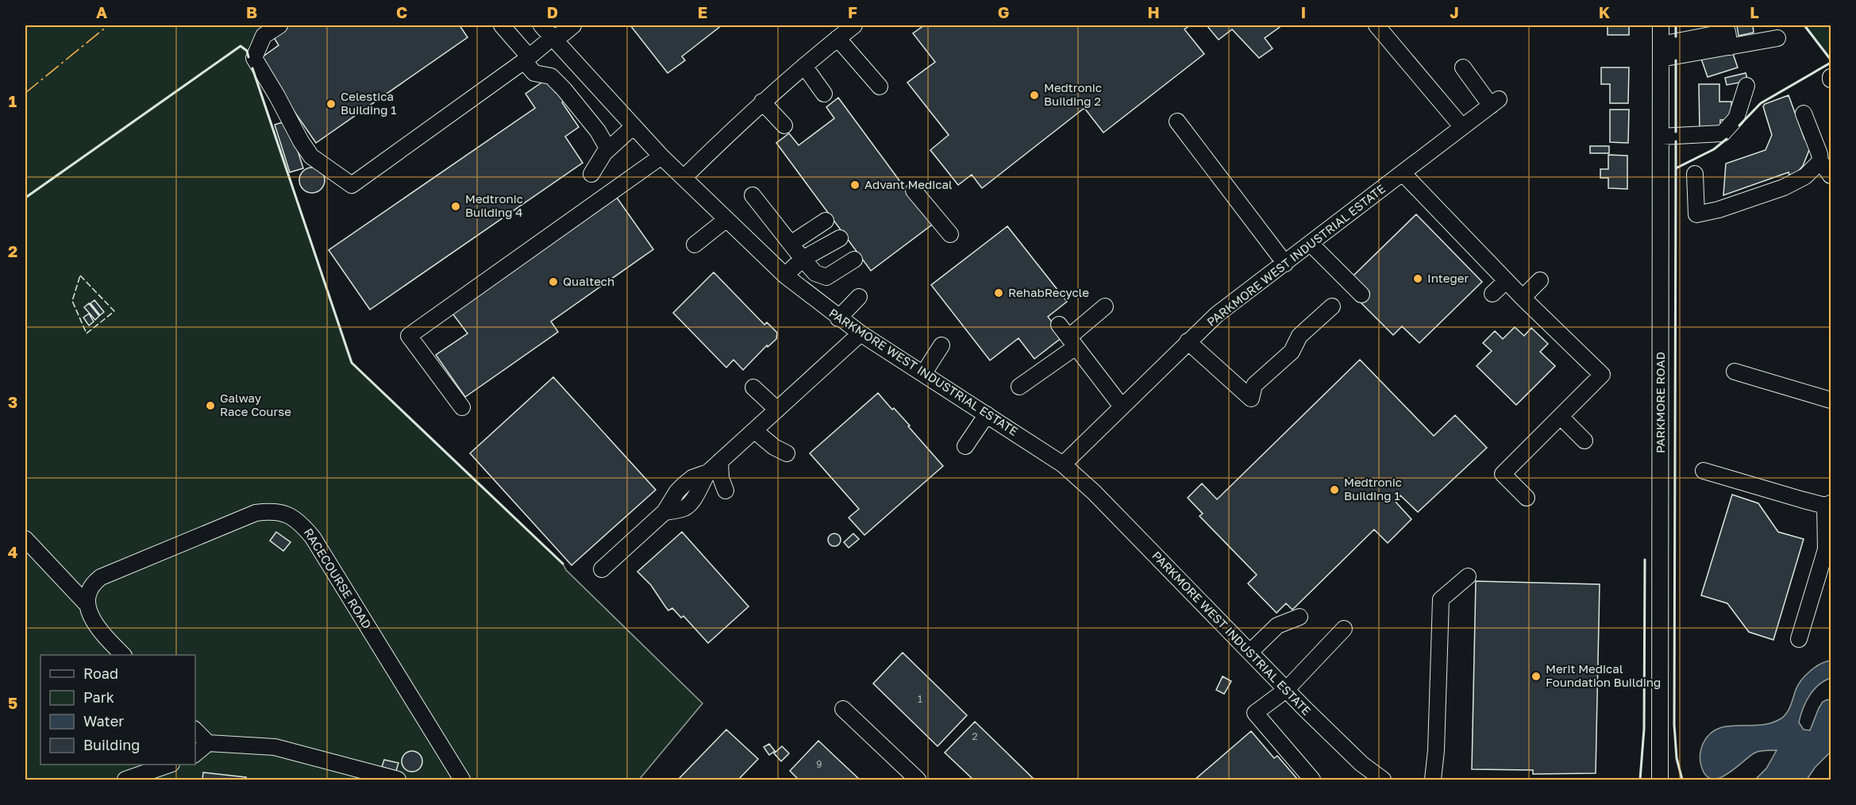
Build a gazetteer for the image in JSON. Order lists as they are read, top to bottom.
{
  "streets": {
    "street": ["PARKMORE WEST INDUSTRIAL ESTATE", "PARKMORE ROAD", "RACECOURSE ROAD"]
  },
  "places": [
    "Medtronic Building 2",
    "Celestica Building 1",
    "Advant Medical",
    "Medtronic Building 4",
    "Integer",
    "Qualtech",
    "RehabRecycle",
    "Galway Race Course",
    "Medtronic Building 1",
    "Merit Medical Foundation Building"
  ],
  "house_numbers": ["1", "2", "9"],
  "legend": [
    "Road",
    "Park",
    "Water",
    "Building"
  ],
  "grid": {
    "columns": [
      "A",
      "B",
      "C",
      "D",
      "E",
      "F",
      "G",
      "H",
      "I",
      "J",
      "K",
      "L"
    ],
    "rows": [
      "1",
      "2",
      "3",
      "4",
      "5"
    ]
  }
}
